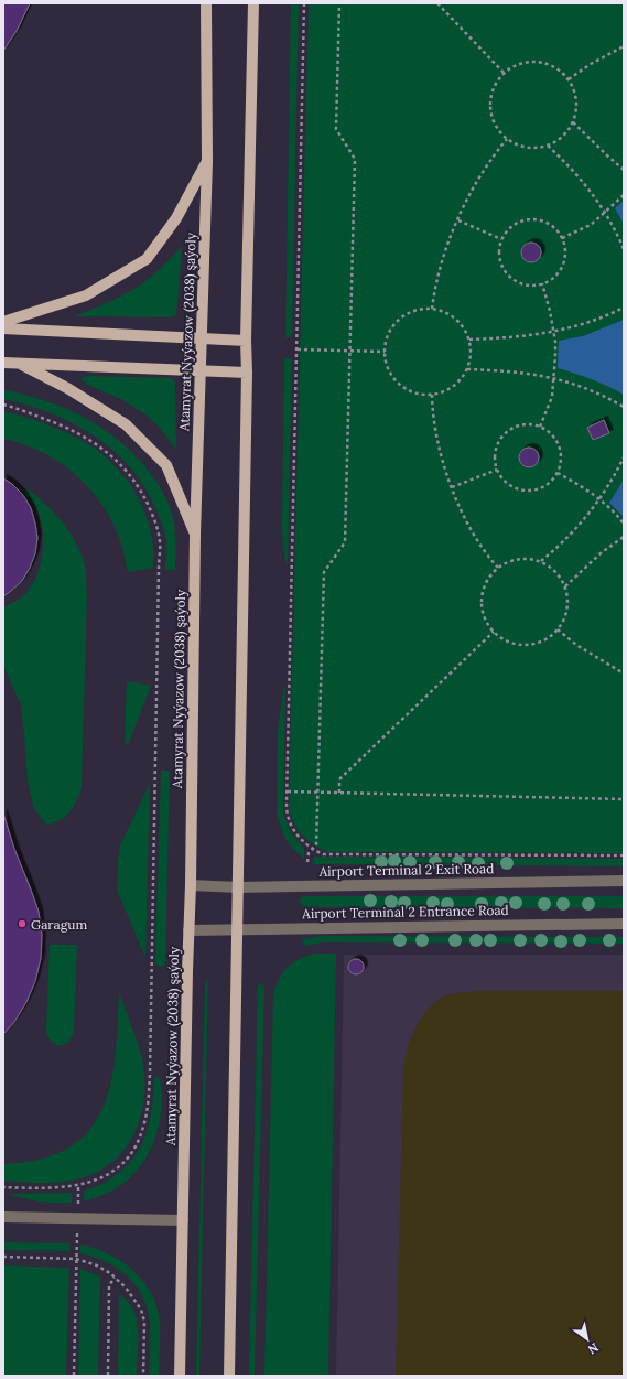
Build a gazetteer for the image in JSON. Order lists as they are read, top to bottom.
{
  "streets": {
    "main road": ["Atamyrat Nyýazow (2038) şaýoly"],
    "street": ["Airport Terminal 2 Exit Road", "Airport Terminal 2 Entrance Road"]
  },
  "crossings": [
    ["Atamyrat Nyýazow (2038) şaýoly", "Airport Terminal 2 Exit Road"],
    ["Atamyrat Nyýazow (2038) şaýoly", "Airport Terminal 2 Entrance Road"]
  ],
  "places": ["Garagum"],
  "north": "bottom right"
}
